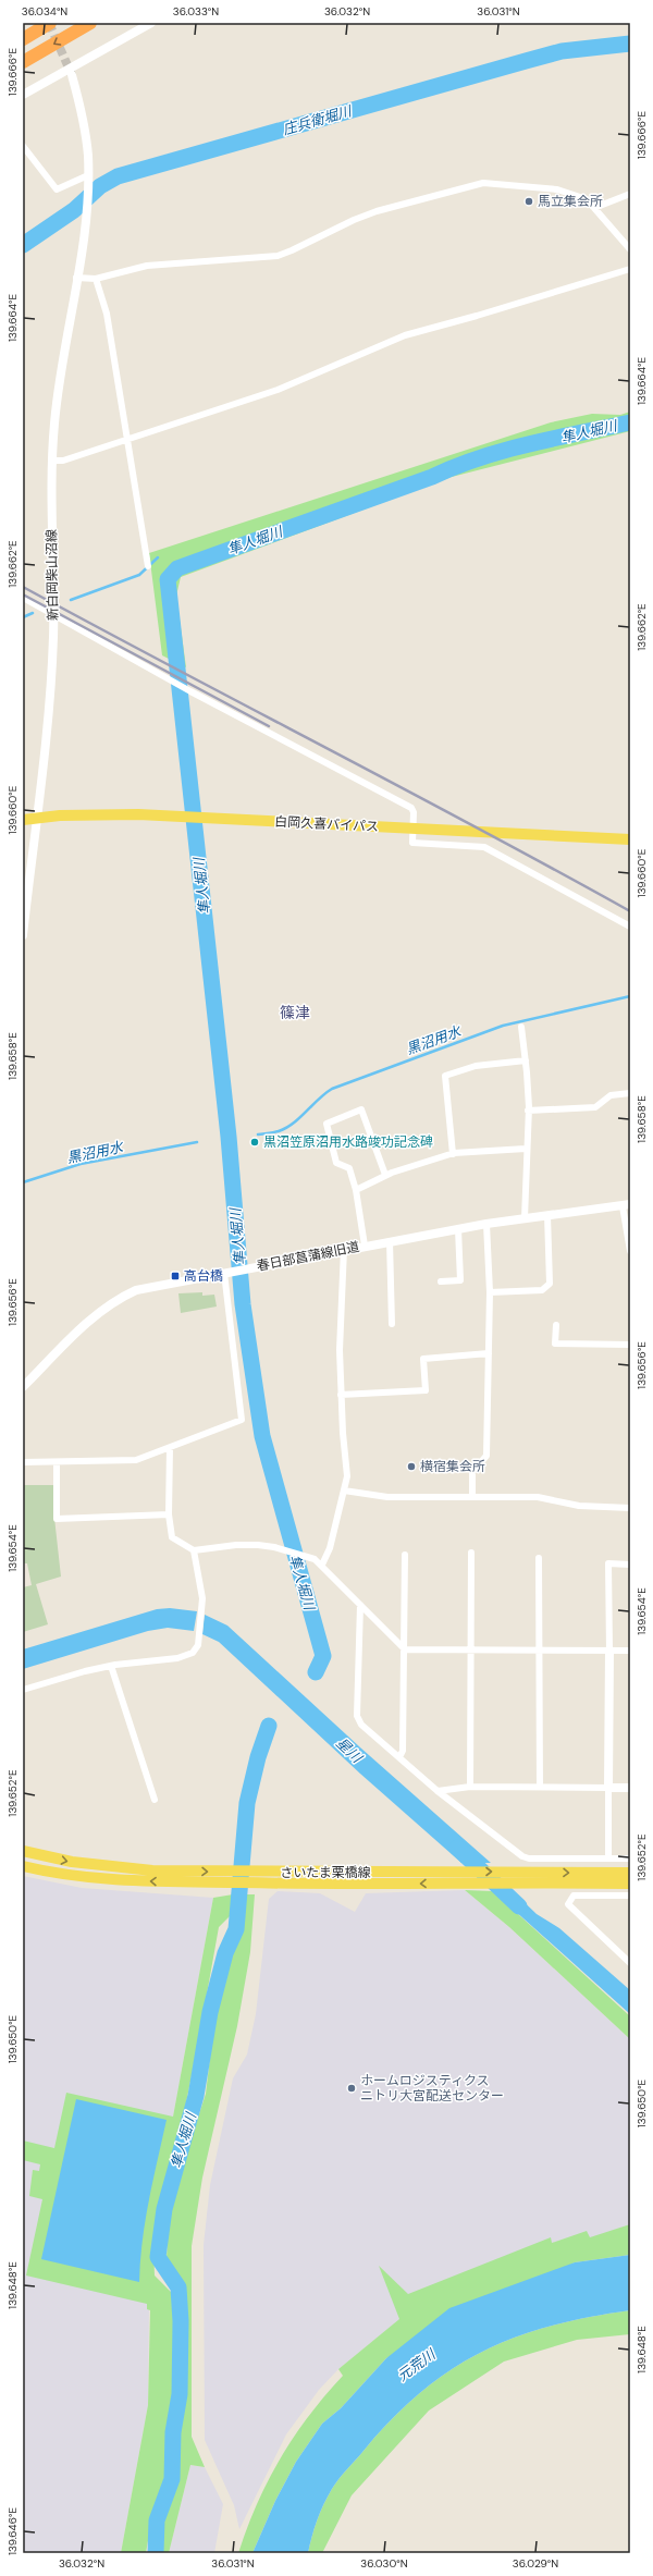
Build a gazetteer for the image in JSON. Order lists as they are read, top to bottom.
{
  "streets": {
    "main road": ["白岡久喜バイパス", "さいたま栗橋線"],
    "street": ["新白岡柴山沼線", "春日部菖蒲線旧道"]
  },
  "crossings": [
    ["新白岡柴山沼線", "白岡久喜バイパス"]
  ],
  "districts": ["篠津"],
  "water": [
    "庄兵衛堀川",
    "隼人堀川",
    "黒沼用水",
    "星川",
    "元荒川"
  ],
  "places": {
    "other": [
      "馬立集会所",
      "黒沼笠原沼用水路竣功記念碑",
      "横宿集会所",
      "ホームロジスティクス ニトリ大宮配送センター"
    ],
    "transit": ["高台橋"]
  },
  "coordinates": [
    "36.034°N",
    "36.033°N",
    "36.032°N",
    "36.031°N",
    "139.666°E",
    "139.664°E",
    "139.662°E",
    "139.660°E",
    "139.658°E",
    "139.656°E",
    "139.654°E",
    "139.652°E",
    "139.650°E",
    "139.648°E",
    "139.646°E",
    "36.030°N",
    "36.029°N"
  ]
}
